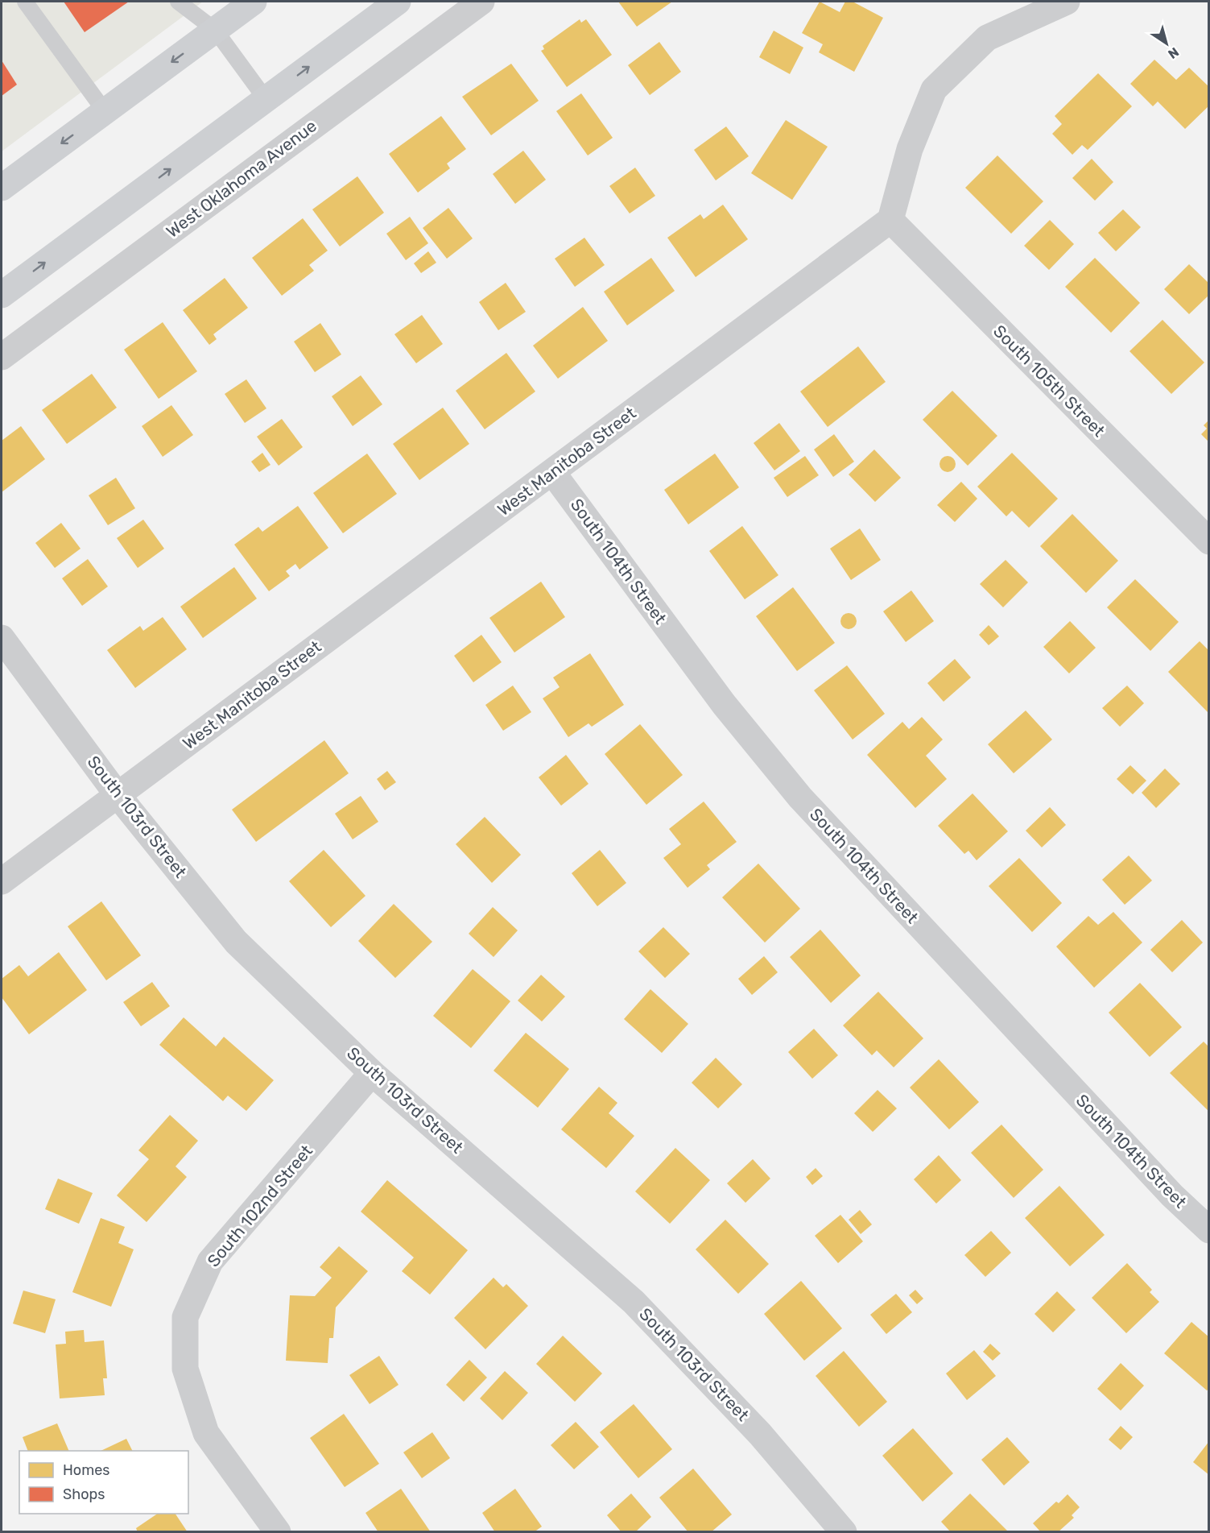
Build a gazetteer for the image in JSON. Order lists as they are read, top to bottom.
{
  "streets": {
    "street": [
      "West Oklahoma Avenue",
      "South 105th Street",
      "West Manitoba Street",
      "South 104th Street",
      "South 103rd Street",
      "South 102nd Street"
    ]
  },
  "crossings": [
    ["South 105th Street", "West Manitoba Street"],
    ["West Manitoba Street", "South 104th Street"],
    ["West Manitoba Street", "South 103rd Street"],
    ["South 103rd Street", "South 102nd Street"]
  ],
  "legend": ["Homes", "Shops"],
  "north": "bottom right"
}
